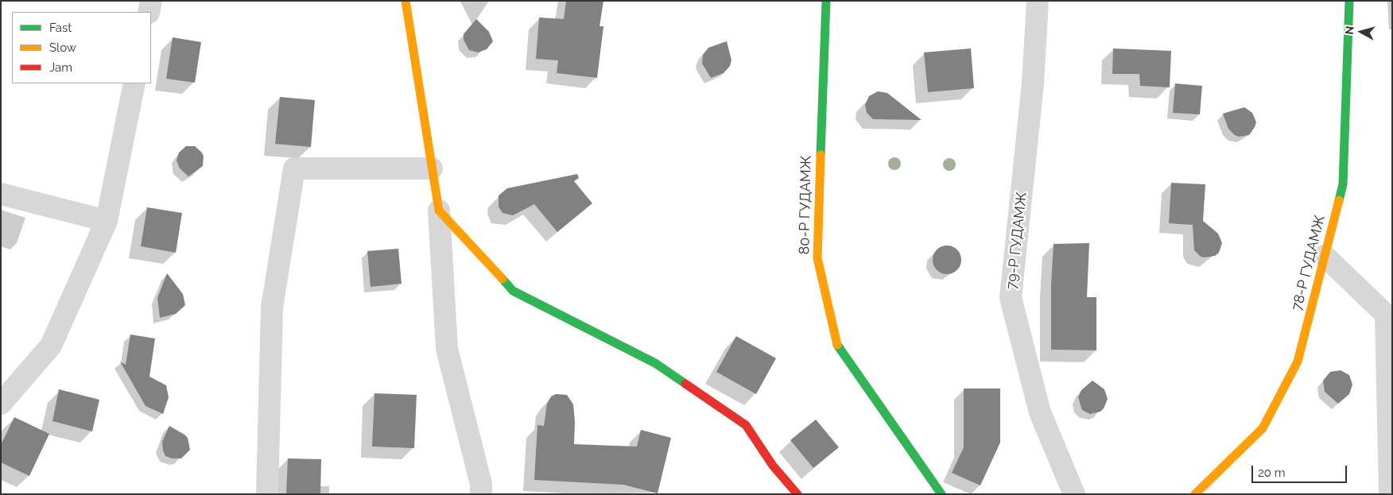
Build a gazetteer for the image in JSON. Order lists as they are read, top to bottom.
{
  "streets": {
    "street": ["80-Р ГУДАМЖ", "79-Р ГУДАМЖ", "78-Р ГУДАМЖ"]
  },
  "legend": ["Fast", "Slow", "Jam"],
  "scale_bar": "20 m",
  "north": "left"
}
